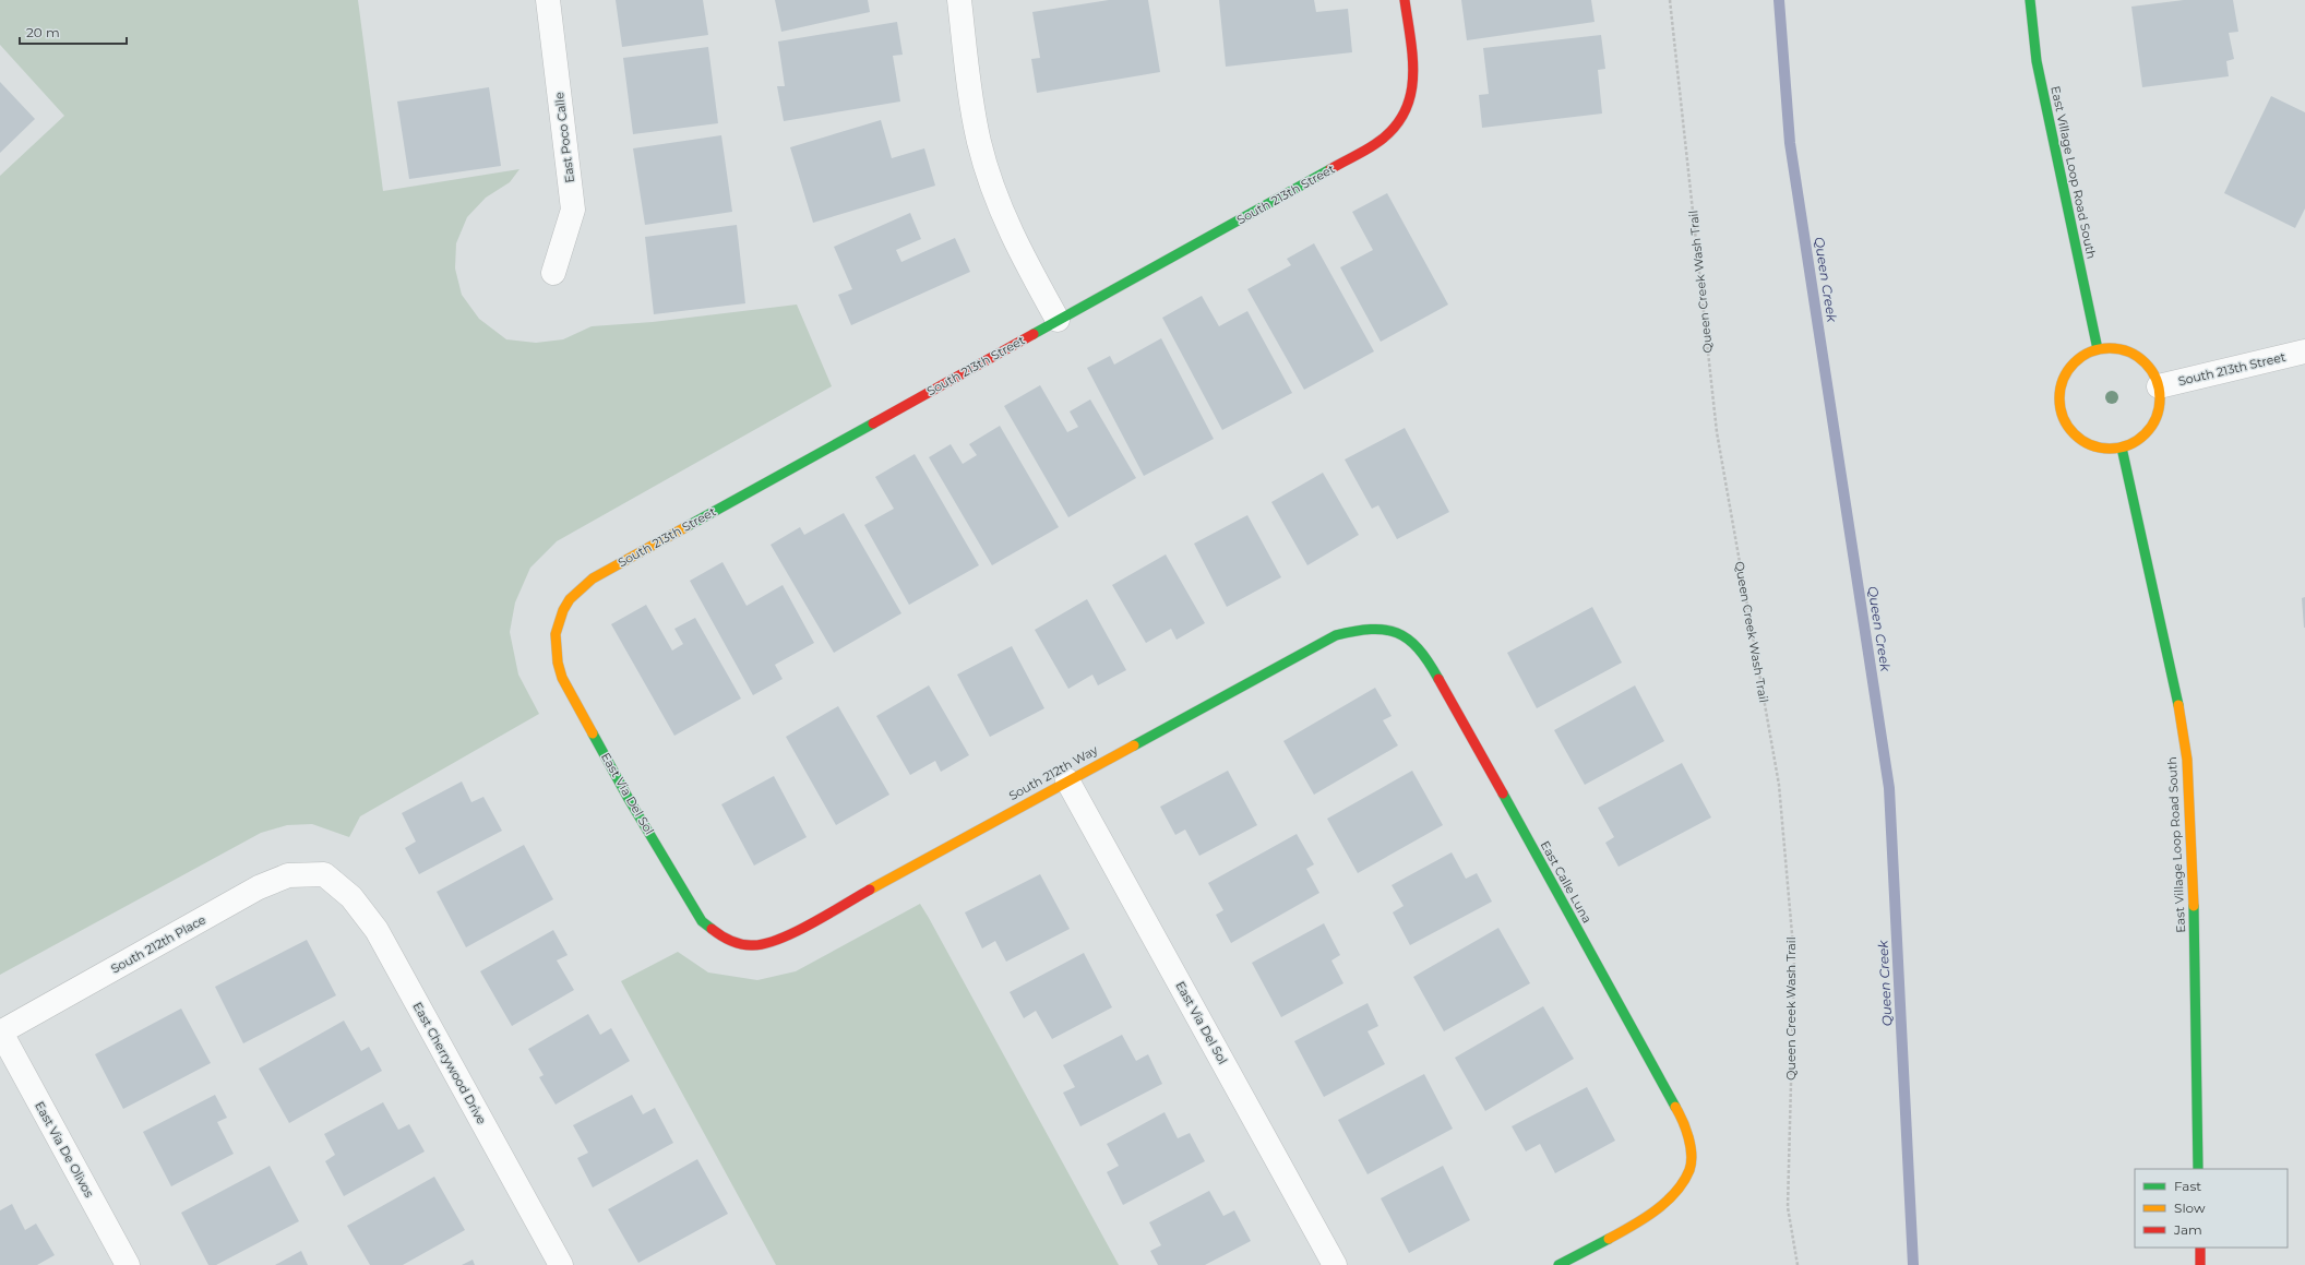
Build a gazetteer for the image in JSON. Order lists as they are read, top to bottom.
{
  "streets": {
    "street": [
      "East Poco Calle",
      "East Village Loop Road South",
      "South 213th Street",
      "South 212th Way",
      "East Via Del Sol",
      "East Calle Luna",
      "South 212th Place",
      "East Cherrywood Drive",
      "East Via De Olivos"
    ],
    "path": ["Queen Creek Wash Trail"]
  },
  "crossings": [
    ["East Village Loop Road South", "South 213th Street"],
    ["South 213th Street", "East Via Del Sol"],
    ["South 212th Way", "East Via Del Sol"],
    ["South 212th Way", "East Calle Luna"],
    ["South 212th Place", "East Cherrywood Drive"],
    ["South 212th Place", "East Via De Olivos"]
  ],
  "water": ["Queen Creek"],
  "legend": ["Fast", "Slow", "Jam"],
  "scale_bar": "20 m"
}
